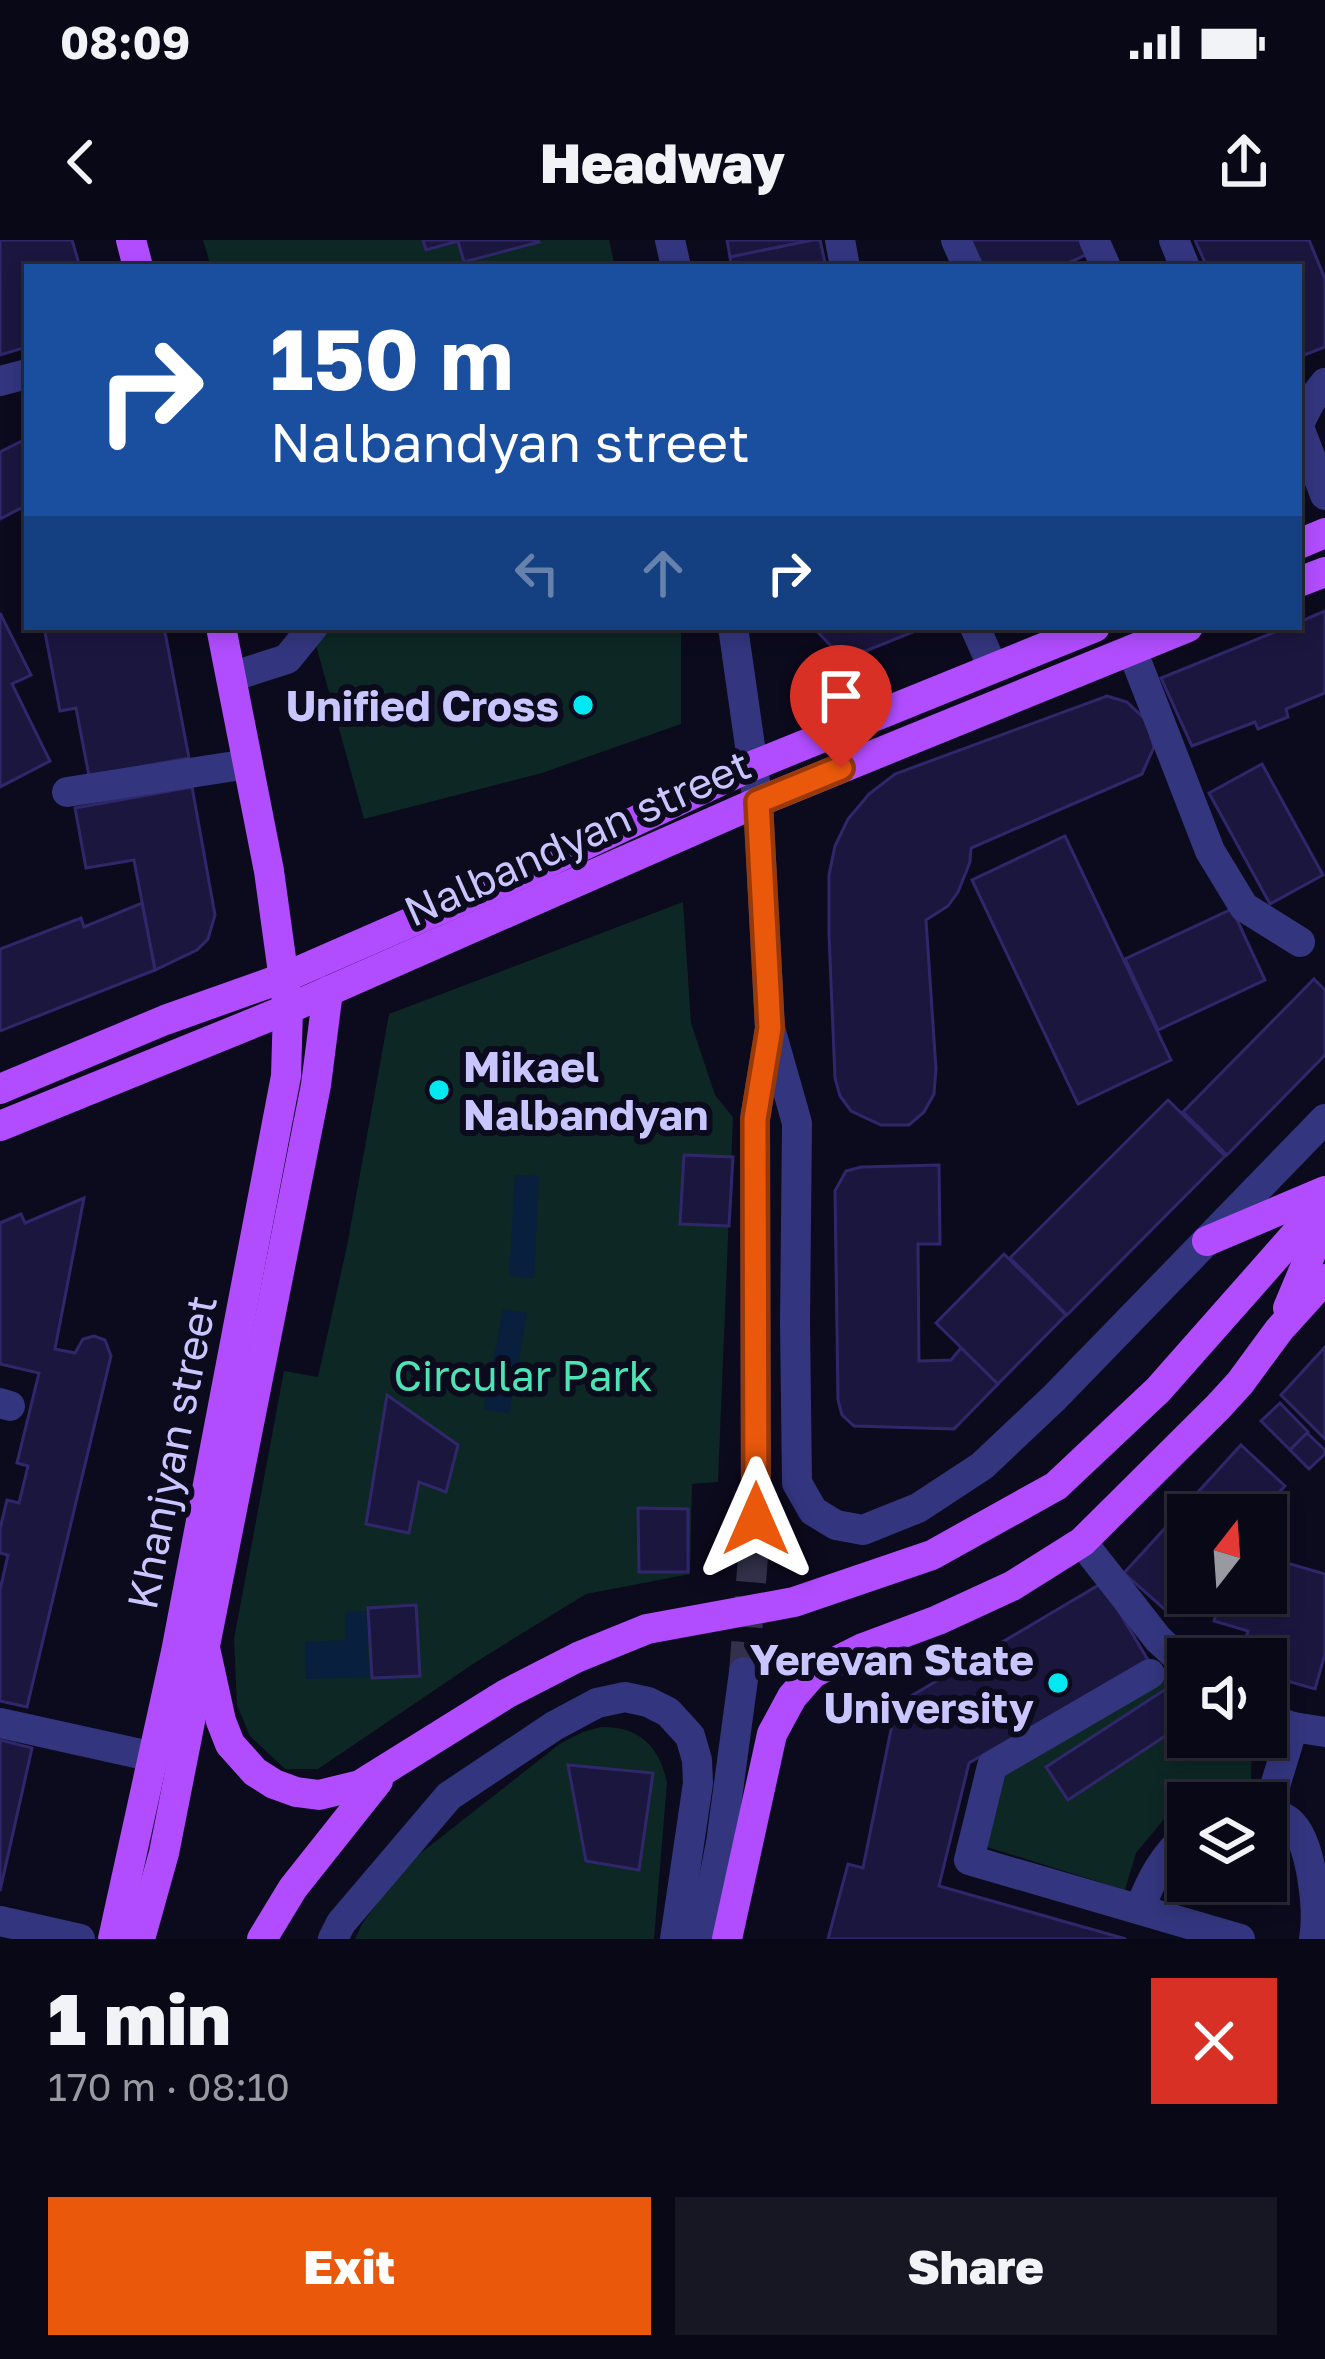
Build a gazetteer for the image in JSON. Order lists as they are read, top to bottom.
{
  "streets": {
    "main road": ["Nalbandyan street", "Khanjyan street"]
  },
  "crossings": [
    ["Nalbandyan street", "Khanjyan street"]
  ],
  "parks": ["Circular Park"],
  "places": ["Unified Cross", "Mikael Nalbandyan", "Yerevan State University"],
  "north": "top",
  "page": {
    "status": "08:09",
    "header": "Headway",
    "turn": ["150 m", "Nalbandyan street"],
    "heading": ["1 min", "170 m · 08:10"],
    "buttons": ["Exit", "Share"]
  }
}
